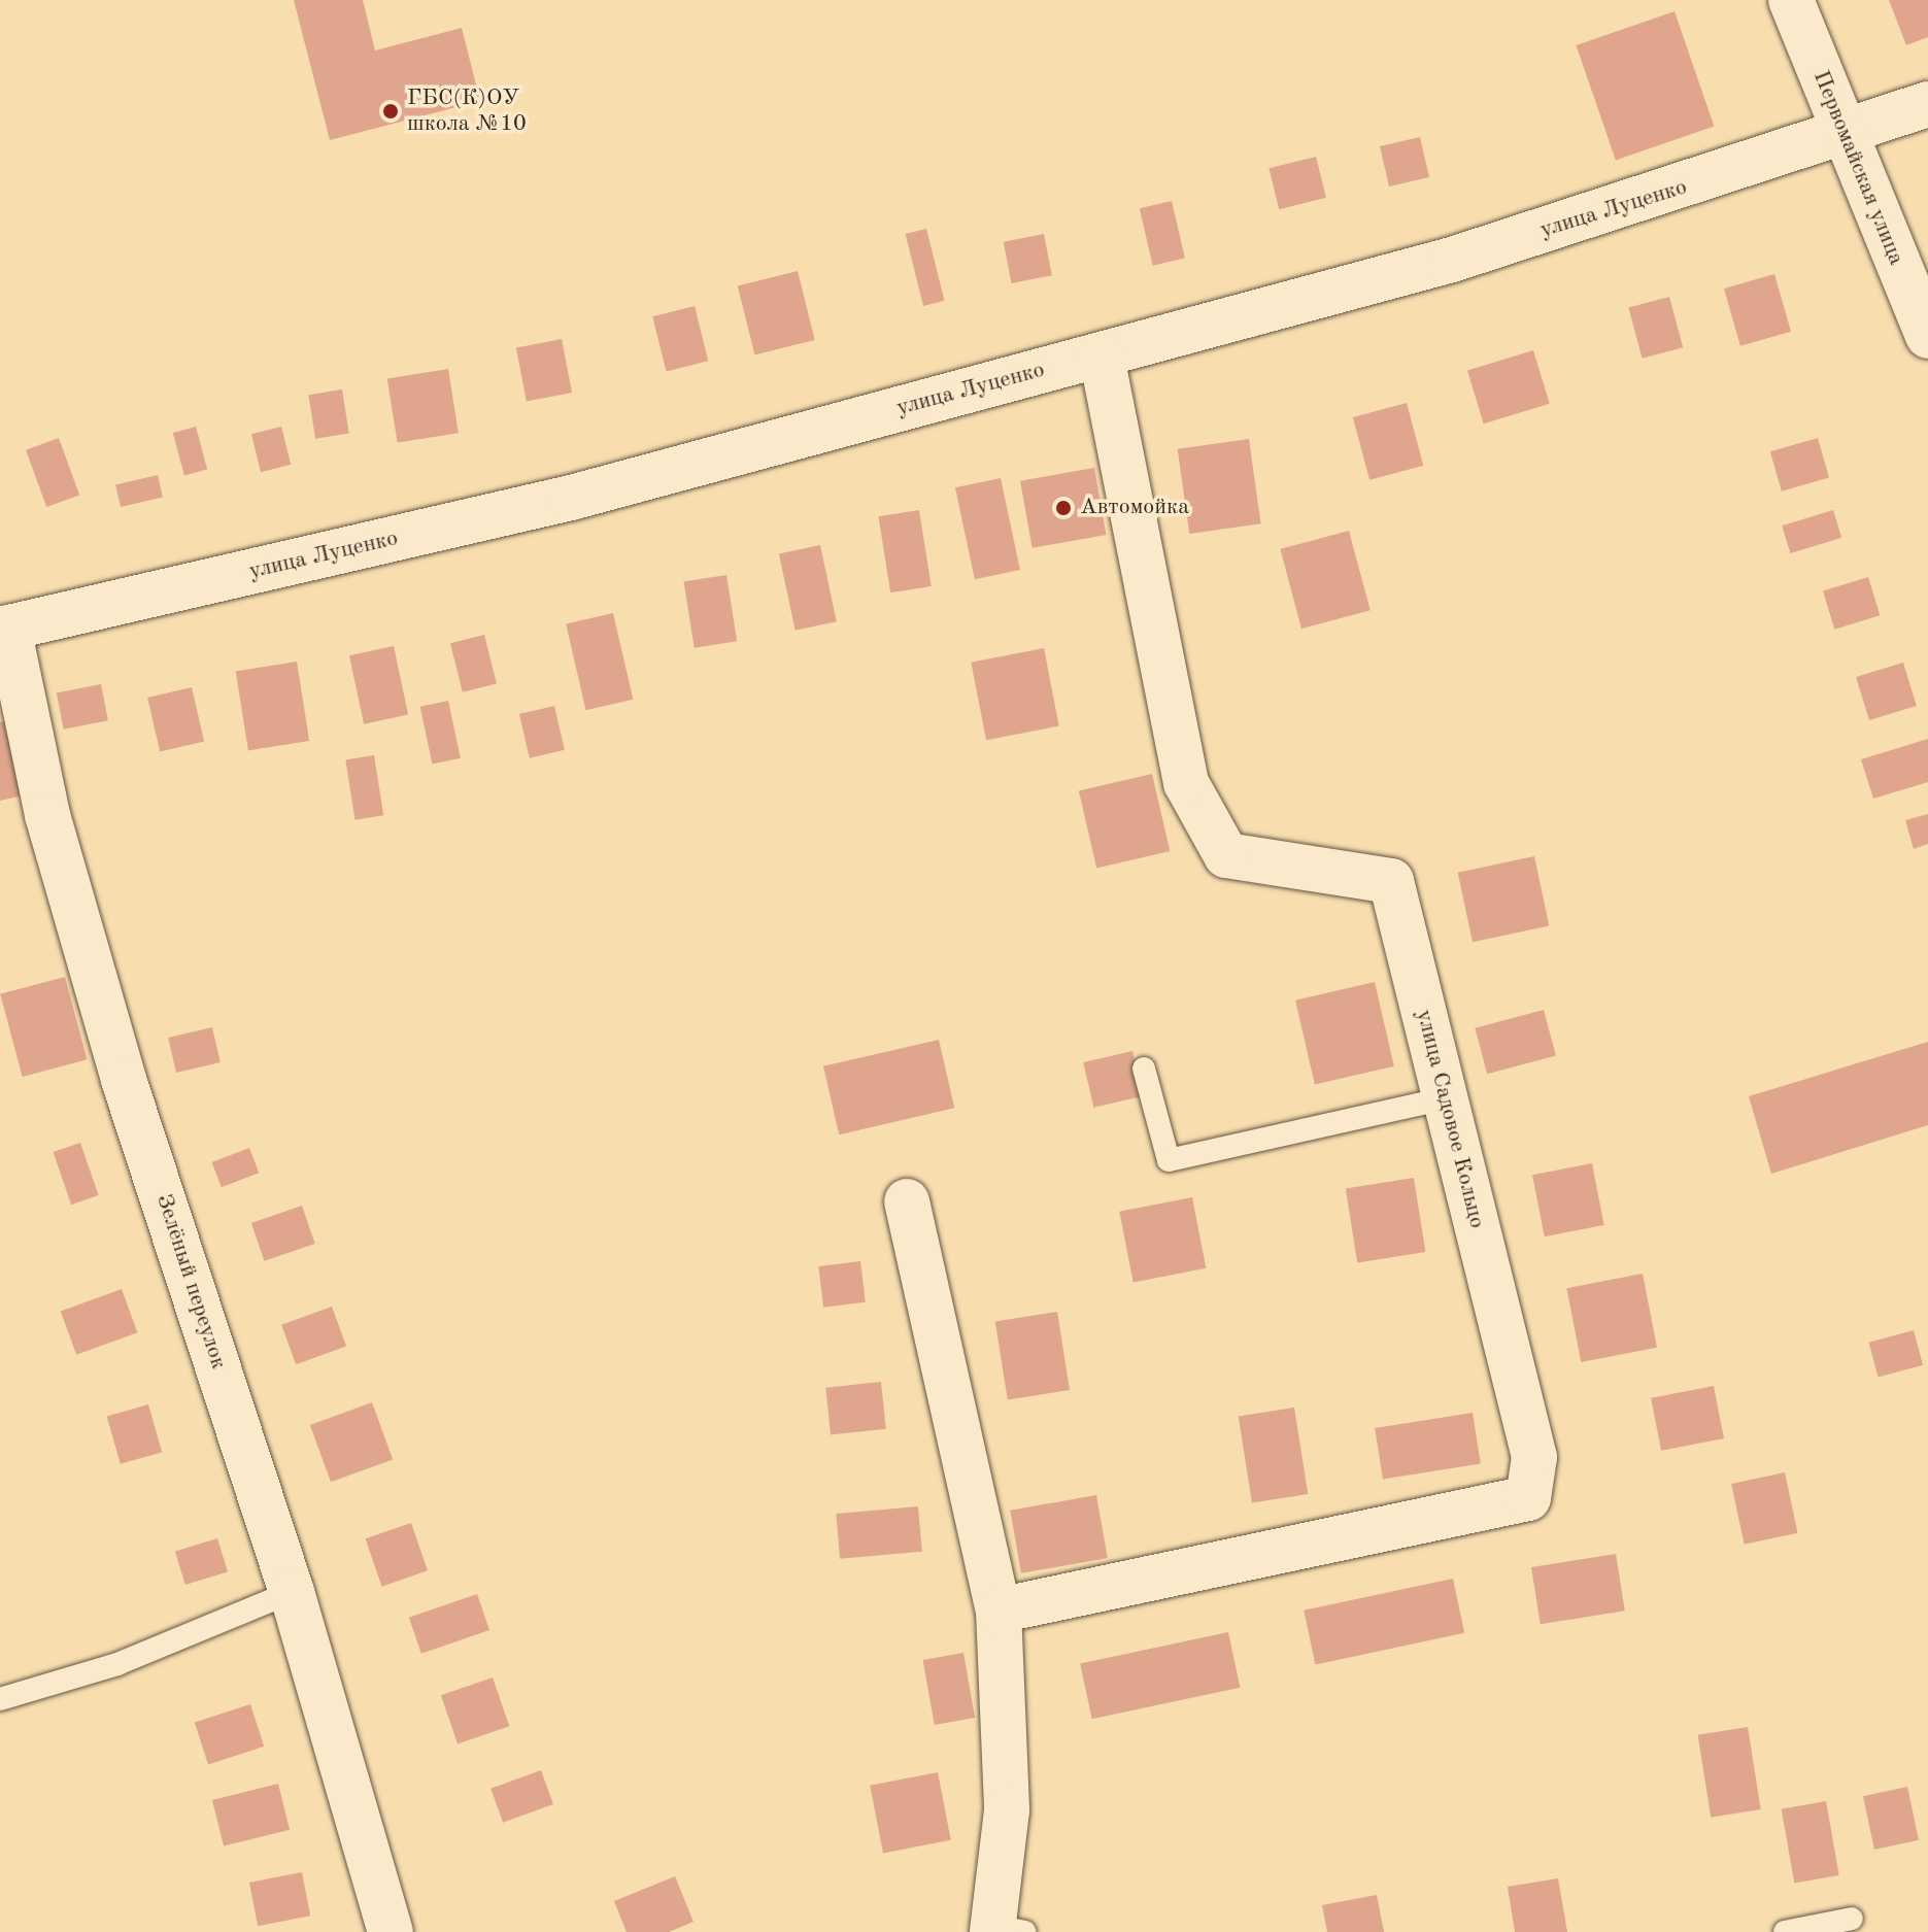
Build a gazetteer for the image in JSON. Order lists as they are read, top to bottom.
{
  "streets": {
    "street": [
      "Первомайская улица",
      "улица Луценко",
      "улица Садовое Кольцо",
      "Зелёный переулок"
    ]
  },
  "crossings": [
    ["Первомайская улица", "улица Луценко"],
    ["улица Луценко", "улица Садовое Кольцо"],
    ["улица Луценко", "Зелёный переулок"]
  ],
  "places": ["ГБС(К)ОУ школа №10", "Автомойка"]
}
